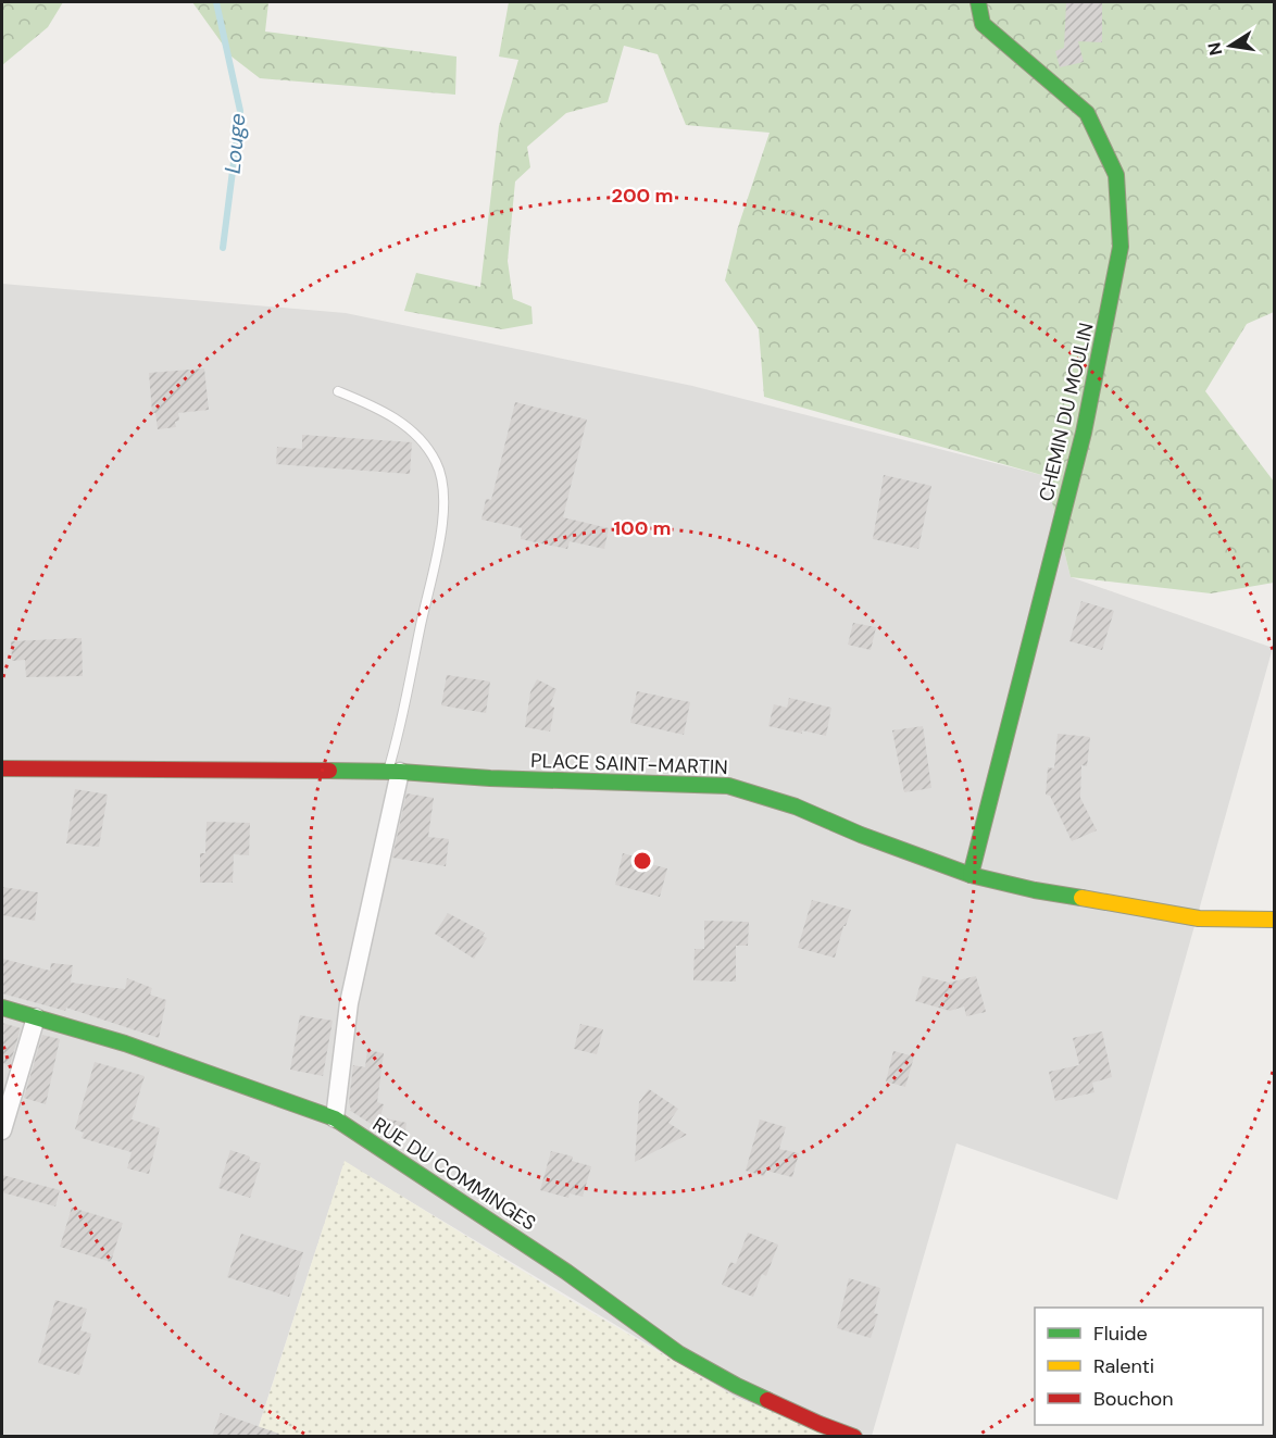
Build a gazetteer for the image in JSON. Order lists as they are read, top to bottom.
{
  "streets": {
    "street": ["CHEMIN DU MOULIN", "PLACE SAINT-MARTIN", "RUE DU COMMINGES"]
  },
  "crossings": [
    ["CHEMIN DU MOULIN", "PLACE SAINT-MARTIN"]
  ],
  "water": ["Louge"],
  "legend": ["Fluide", "Ralenti", "Bouchon"],
  "north": "left",
  "rings": ["200 m", "100 m"]
}
